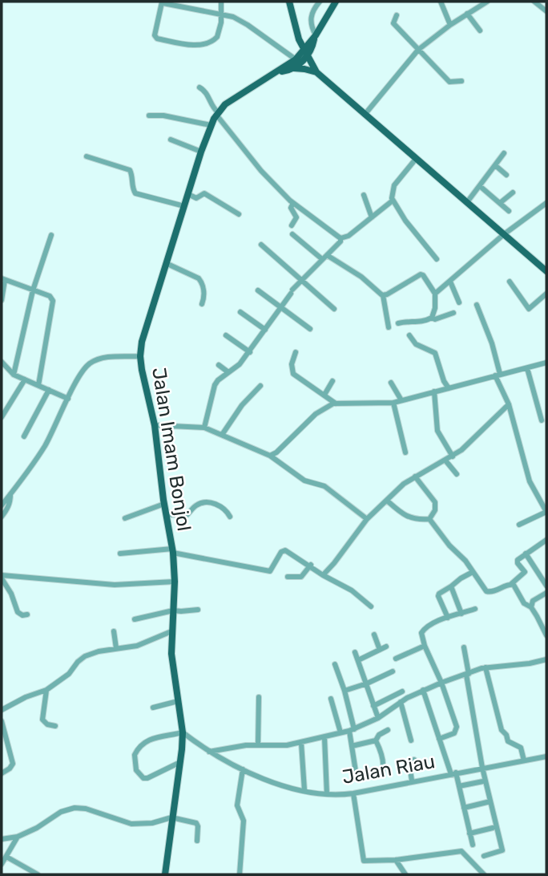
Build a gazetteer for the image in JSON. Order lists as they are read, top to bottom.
{
  "streets": {
    "main road": ["Jalan Imam Bonjol"],
    "street": ["Jalan Riau"]
  },
  "crossings": [
    ["Jalan Imam Bonjol", "Jalan Riau"]
  ]
}
